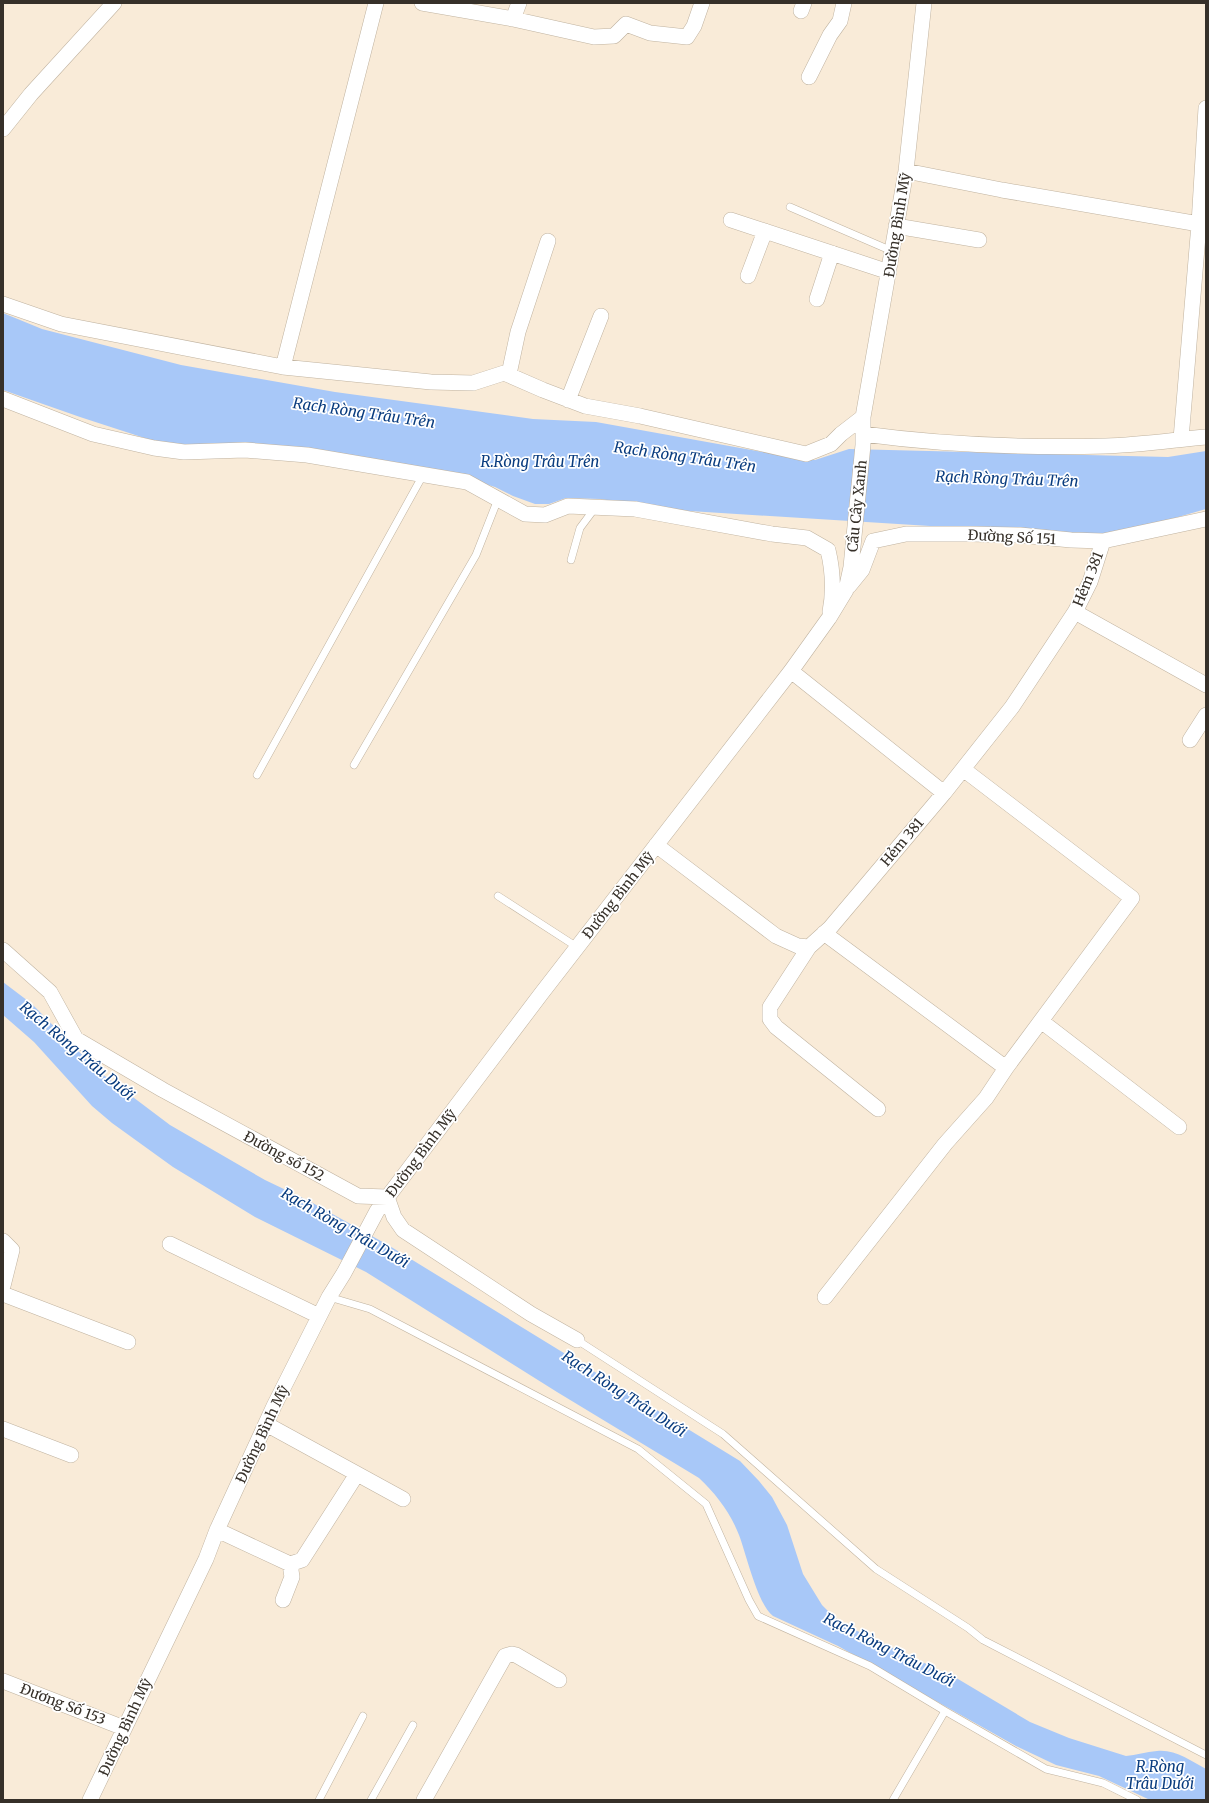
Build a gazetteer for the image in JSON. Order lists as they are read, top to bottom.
{
  "streets": {
    "street": [
      "Đường Bình Mỹ",
      "Cầu Cây Xanh",
      "Đường Số 151",
      "Hẻm 381",
      "Đường số 152",
      "Đương Số 153"
    ]
  },
  "crossings": [
    ["Đường Bình Mỹ", "Cầu Cây Xanh"],
    ["Đường Bình Mỹ", "Đường Số 151"],
    ["Đường Bình Mỹ", "Đường số 152"],
    ["Đường Bình Mỹ", "Đương Số 153"],
    ["Đường Số 151", "Hẻm 381"]
  ],
  "water": [
    "Rạch Ròng Trâu Trên",
    "R.Ròng Trâu Trên",
    "Rạch Ròng Trâu Dưới",
    "R.Ròng Trâu Dưới"
  ]
}
